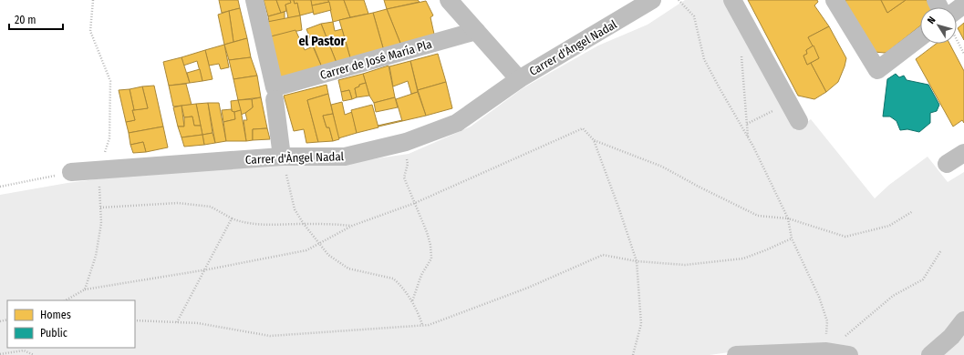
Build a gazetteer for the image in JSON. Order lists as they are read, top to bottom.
{
  "streets": {
    "street": ["Carrer d'Àngel Nadal", "Carrer de José María Pla"]
  },
  "districts": ["el Pastor"],
  "legend": ["Homes", "Public"],
  "scale_bar": "20 m",
  "north": "top left"
}
